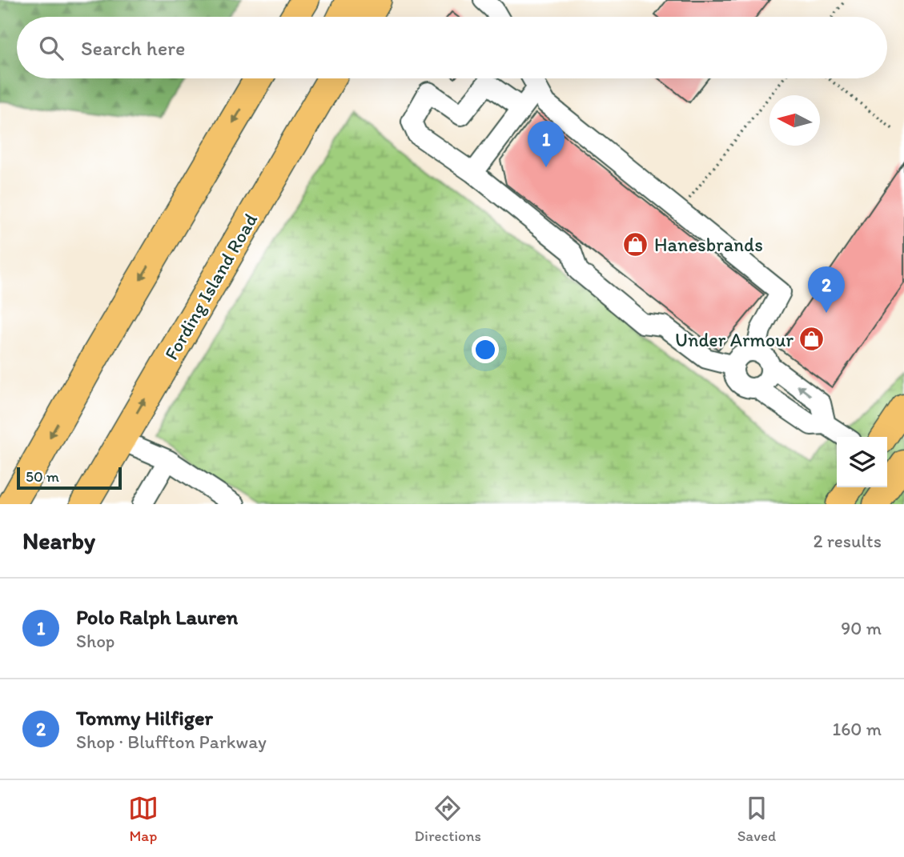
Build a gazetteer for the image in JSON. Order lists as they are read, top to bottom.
{
  "streets": {
    "highway": ["Fording Island Road"]
  },
  "places": {
    "shop": ["Hanesbrands", "Under Armour"]
  },
  "scale_bar": "50 m",
  "north": "left",
  "page": {
    "search": "Search here",
    "pins": ["1", "2"],
    "scale": "50 m",
    "heading": ["Nearby", "2 results"],
    "list": [
      {
        "mark": "1",
        "name": "Polo Ralph Lauren",
        "note": "Shop",
        "value": "90 m"
      },
      {
        "mark": "2",
        "name": "Tommy Hilfiger",
        "note": "Shop · Bluffton Parkway",
        "value": "160 m"
      }
    ],
    "nav": ["Map", "Directions", "Saved"]
  }
}
